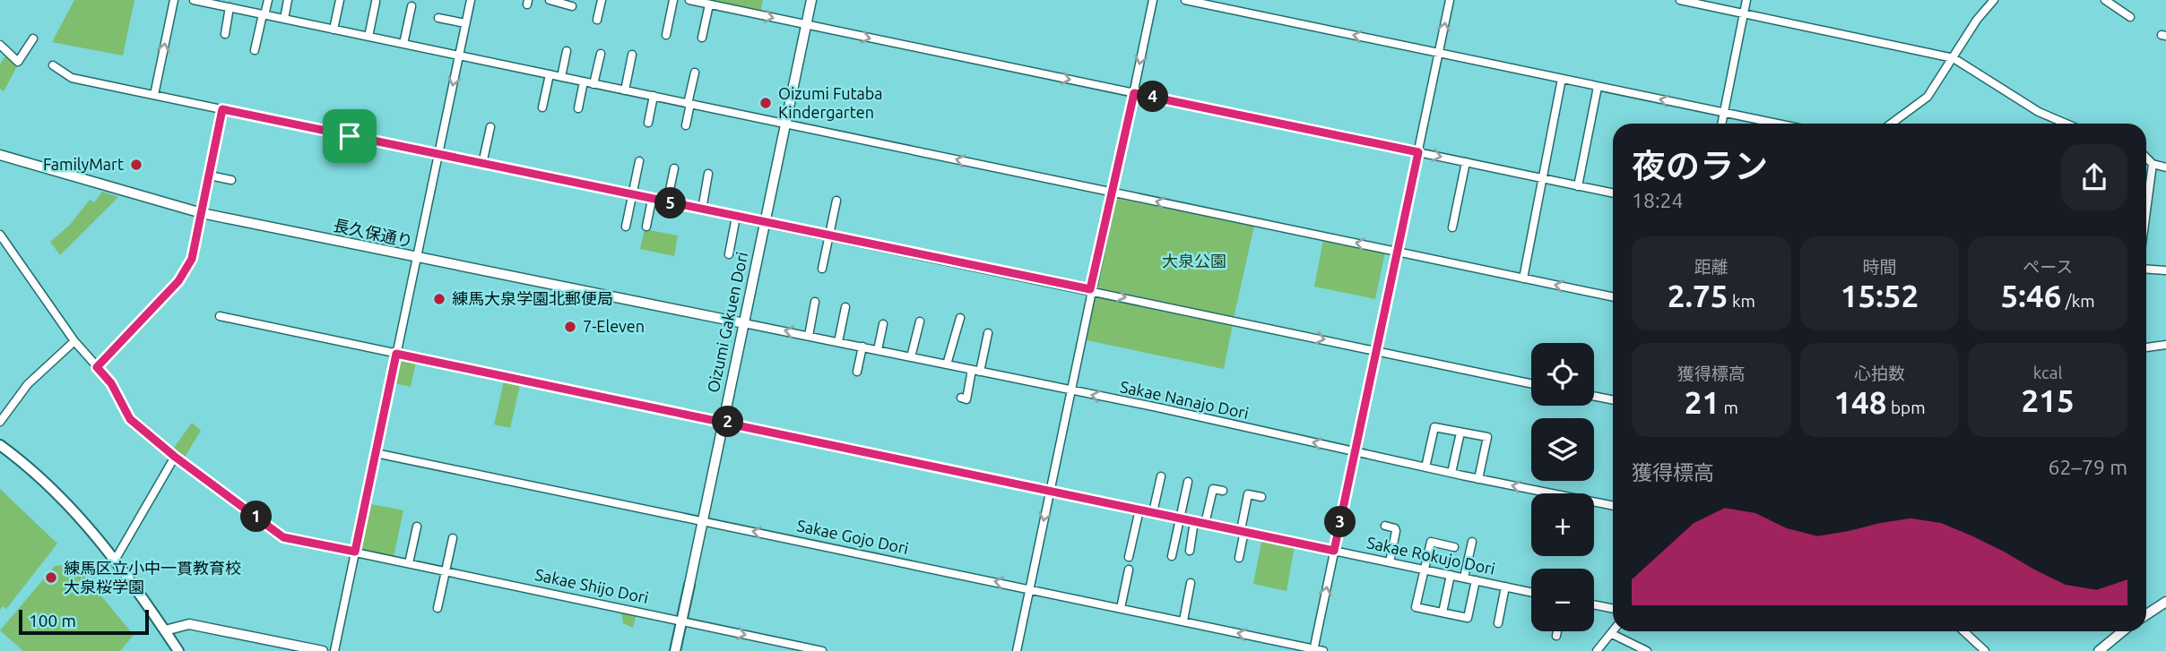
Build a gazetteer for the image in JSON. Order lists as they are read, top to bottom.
{
  "streets": {
    "main road": ["Oizumi Gakuen Dori"],
    "street": [
      "長久保通り",
      "Sakae Nanajo Dori",
      "Sakae Gojo Dori",
      "Sakae Rokujo Dori",
      "Sakae Shijo Dori"
    ]
  },
  "crossings": [
    ["長久保通り", "Oizumi Gakuen Dori"],
    ["長久保通り", "Sakae Nanajo Dori"],
    ["Oizumi Gakuen Dori", "Sakae Nanajo Dori"],
    ["Oizumi Gakuen Dori", "Sakae Gojo Dori"],
    ["Oizumi Gakuen Dori", "Sakae Rokujo Dori"],
    ["Oizumi Gakuen Dori", "Sakae Shijo Dori"]
  ],
  "one_way": ["Sakae Nanajo Dori", "Sakae Gojo Dori"],
  "parks": ["大泉公園"],
  "places": [
    "Oizumi Futaba Kindergarten",
    "FamilyMart",
    "練馬大泉学園北郵便局",
    "7-Eleven",
    "練馬区立小中一貫教育校 大泉桜学園"
  ],
  "scale_bar": "100 m",
  "page": {
    "pins": [
      "4",
      "5",
      "2",
      "1",
      "3"
    ],
    "heading": ["夜のラン", "18:24"],
    "stats": [
      ["距離", "2.75 km"],
      ["時間", "15:52"],
      ["ペース", "5:46 /km"],
      ["獲得標高", "21 m"],
      ["心拍数", "148 bpm"],
      ["kcal", "215"]
    ],
    "map_buttons": ["+", "−"],
    "chart": ["獲得標高", "62–79 m"],
    "scale": "100 m"
  }
}
